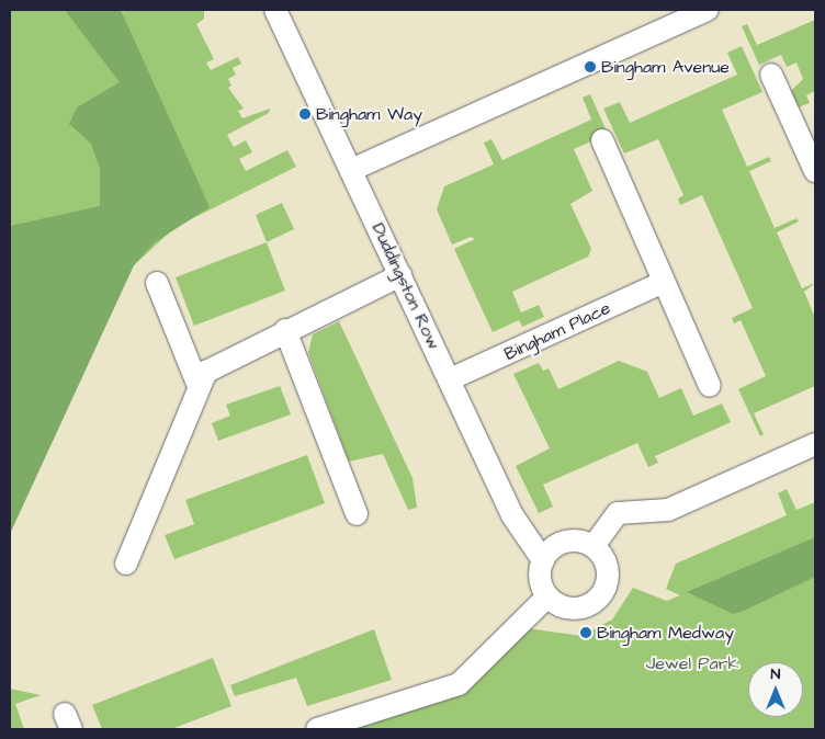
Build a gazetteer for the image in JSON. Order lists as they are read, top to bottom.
{
  "streets": {
    "street": ["Duddingston Row", "Bingham Place"]
  },
  "crossings": [
    ["Duddingston Row", "Bingham Place"]
  ],
  "parks": ["Jewel Park"],
  "places": ["Bingham Avenue", "Bingham Way", "Bingham Medway"],
  "north": "top"
}
